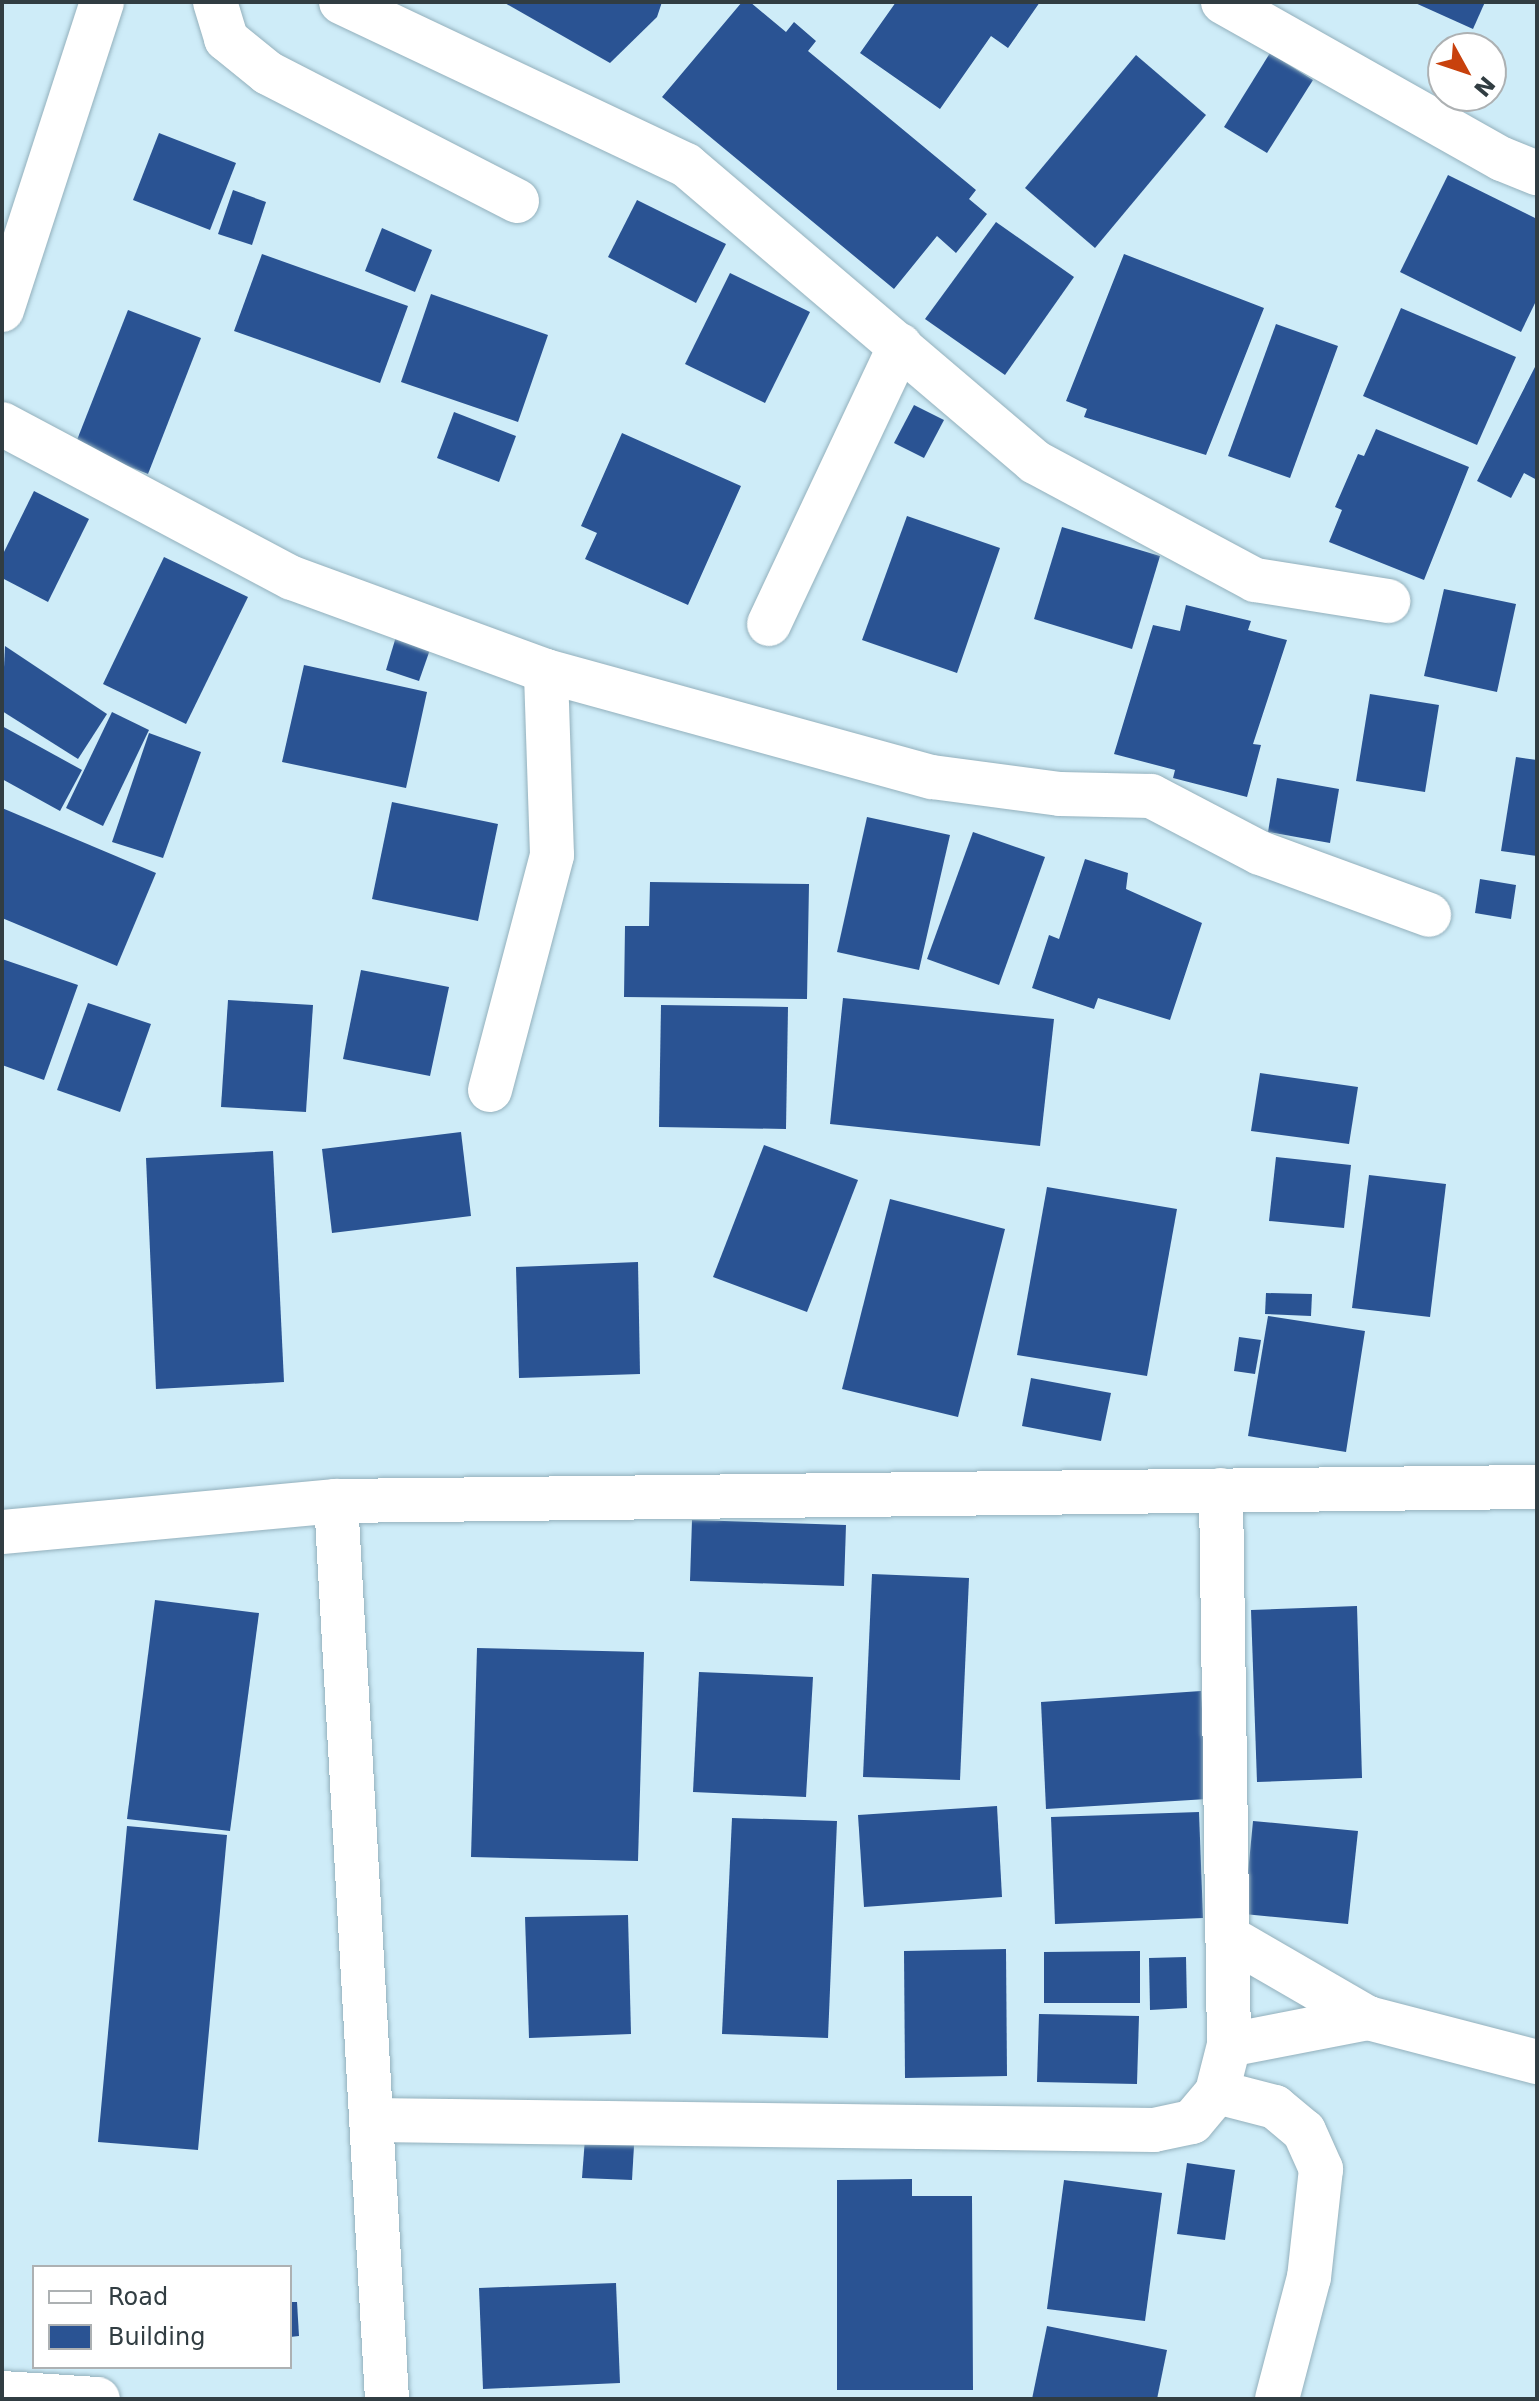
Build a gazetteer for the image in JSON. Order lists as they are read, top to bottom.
{
  "legend": ["Road", "Building"],
  "north": "bottom right"
}
